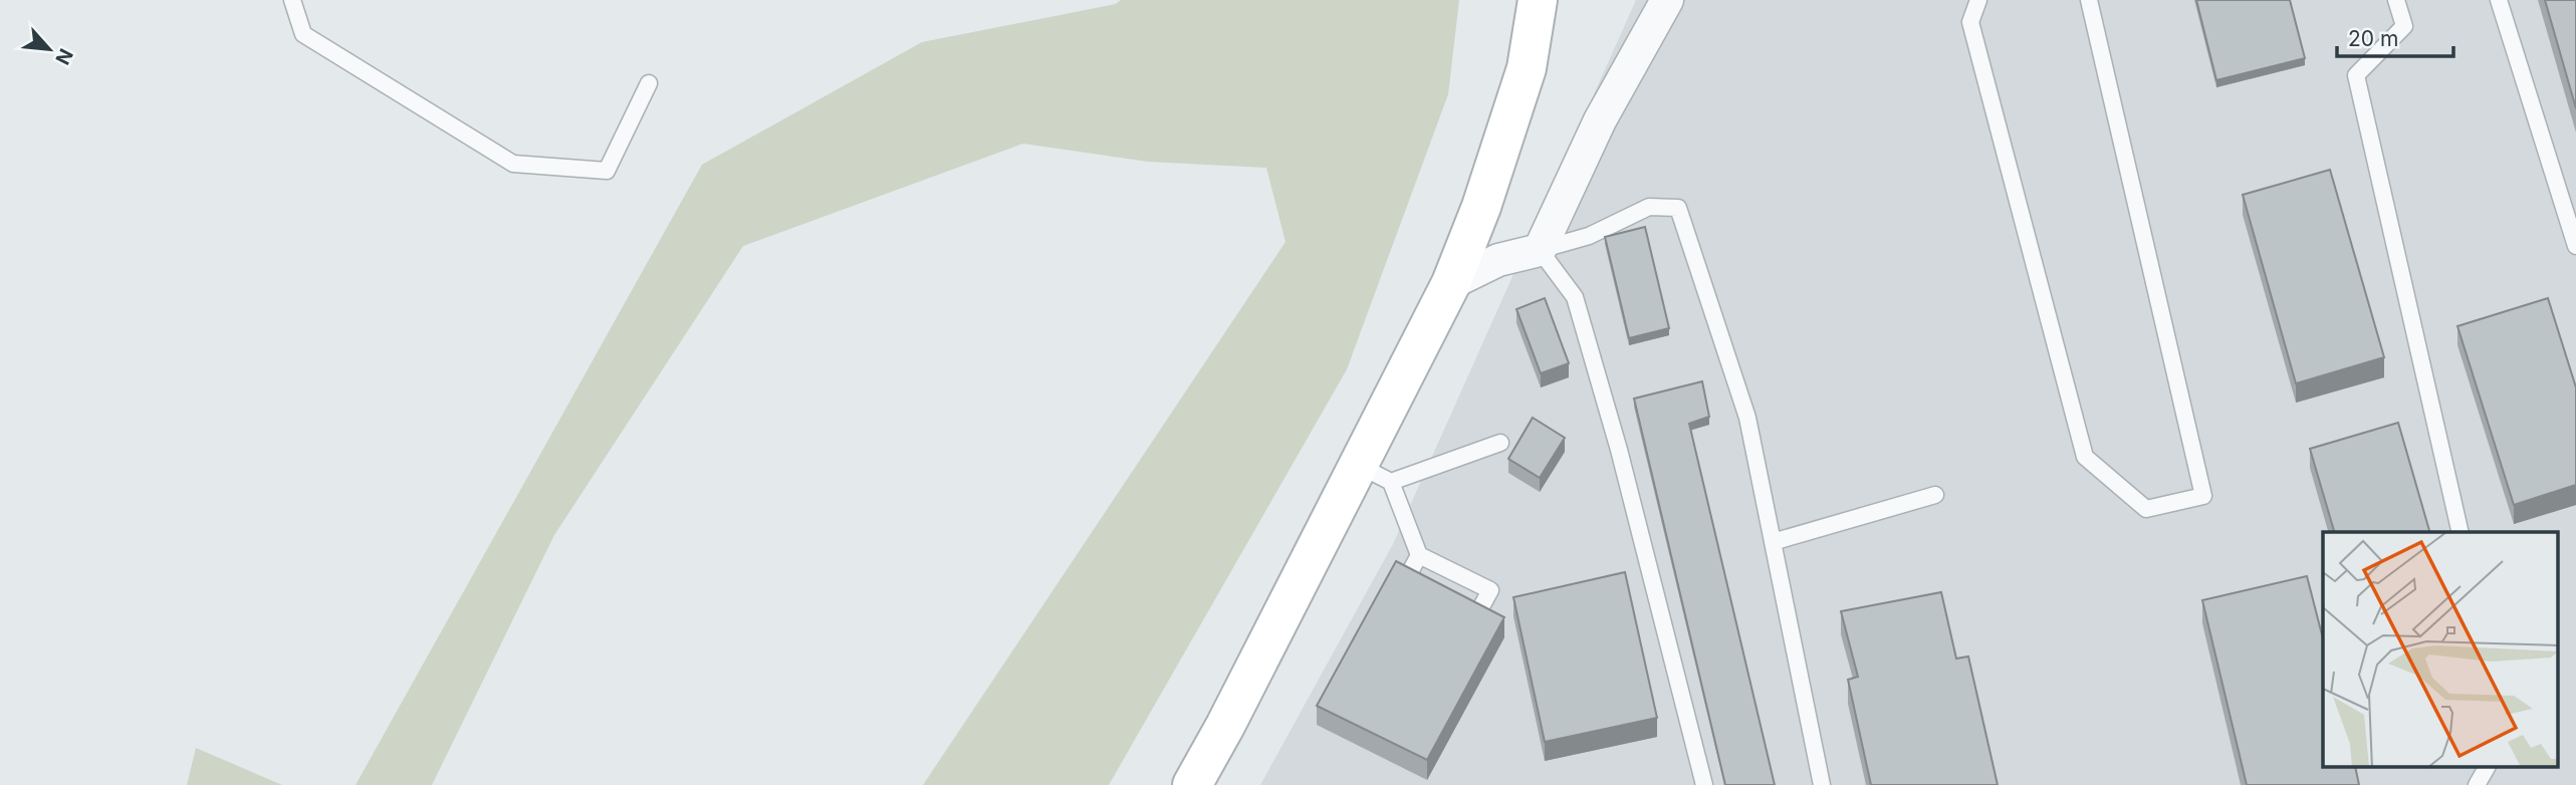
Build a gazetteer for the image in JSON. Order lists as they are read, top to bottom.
{
  "scale_bar": "20 m",
  "north": "bottom right"
}
